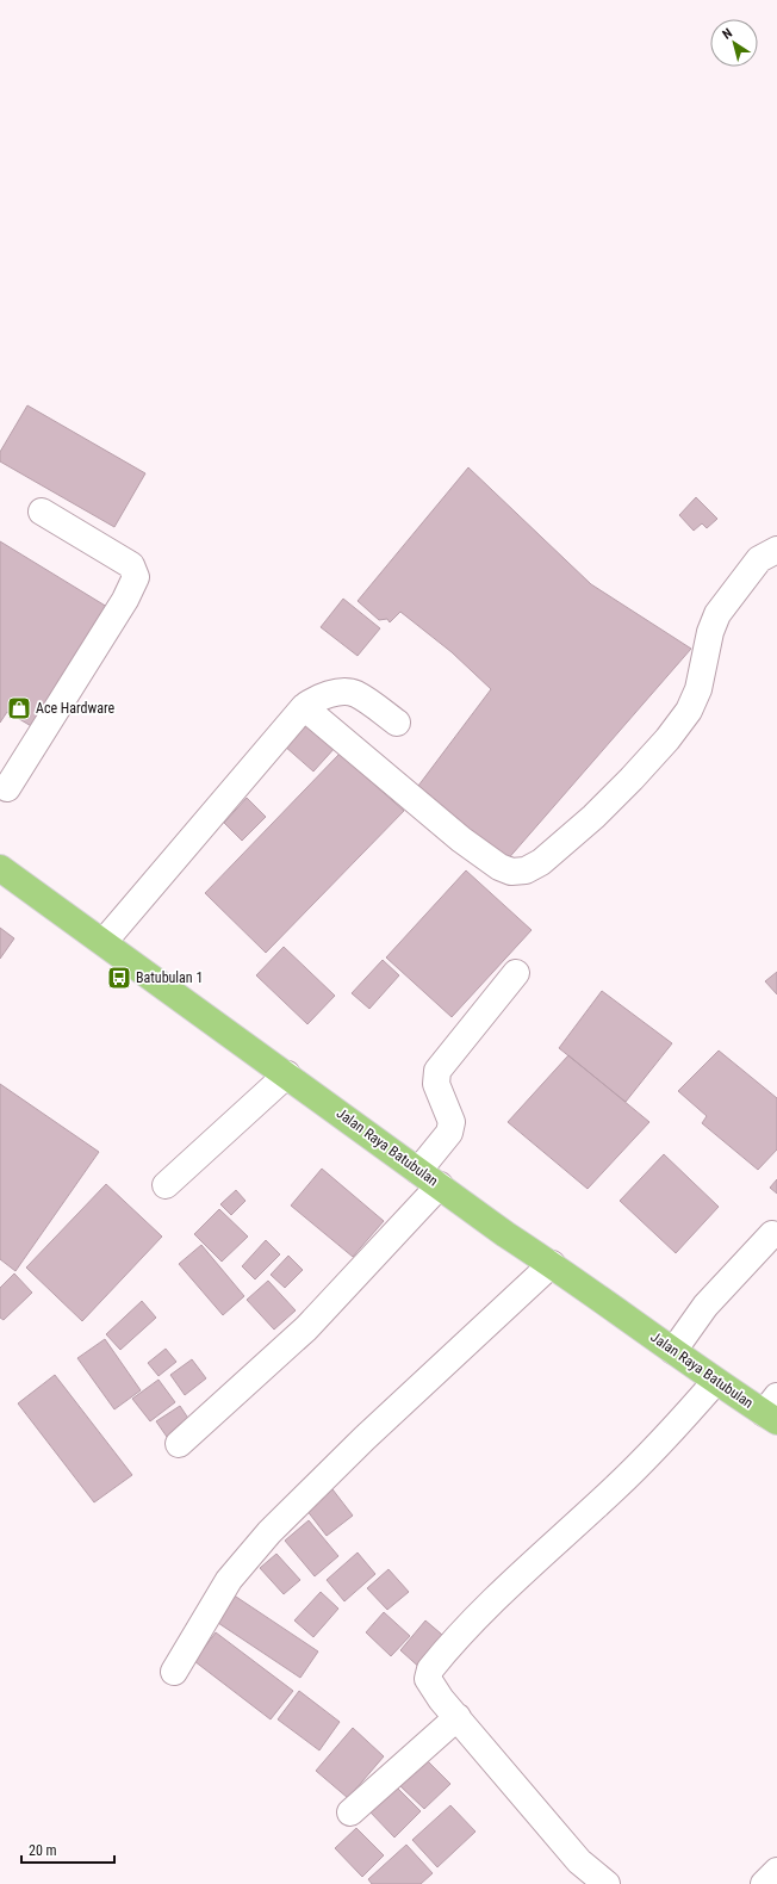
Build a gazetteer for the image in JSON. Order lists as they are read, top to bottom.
{
  "streets": {
    "highway": ["Jalan Raya Batubulan"]
  },
  "places": {
    "shop": ["Ace Hardware"],
    "bus stop": ["Batubulan 1"]
  },
  "scale_bar": "20 m",
  "north": "top left"
}
